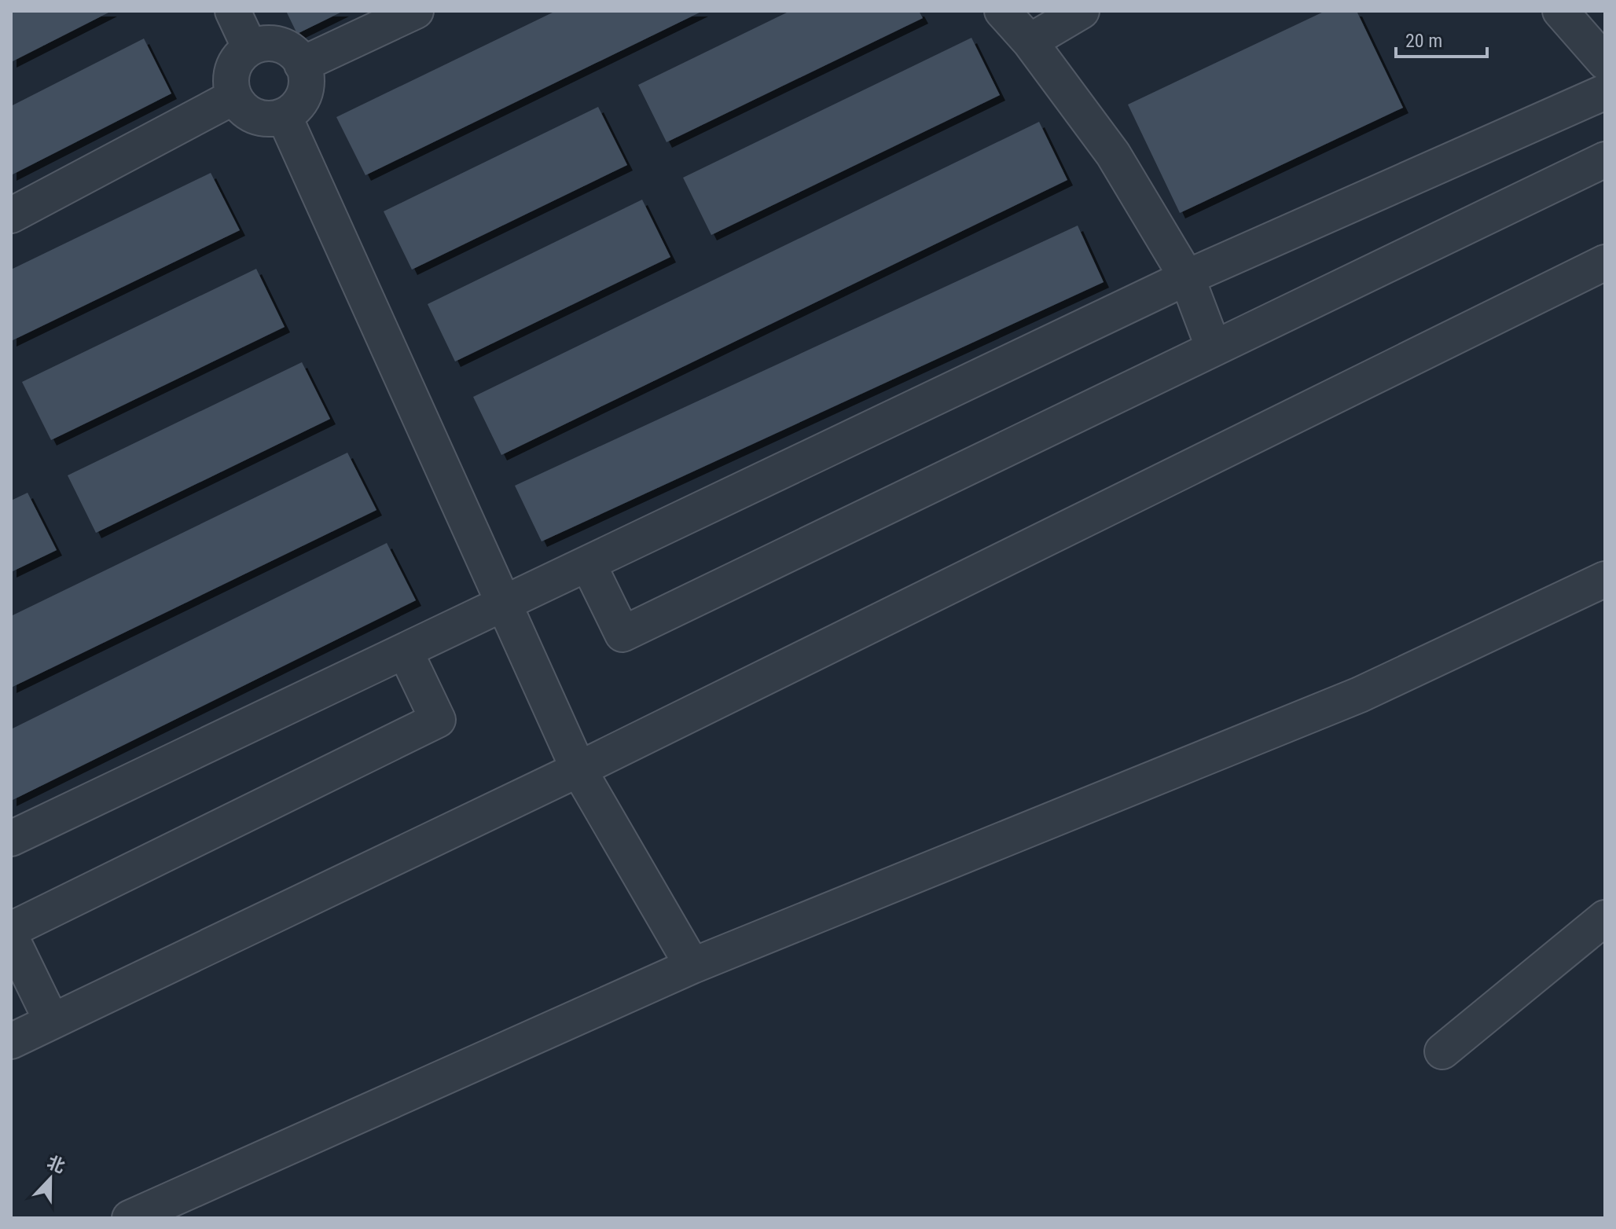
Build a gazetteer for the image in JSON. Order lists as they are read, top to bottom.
{
  "scale_bar": "20 m",
  "north": "top"
}
